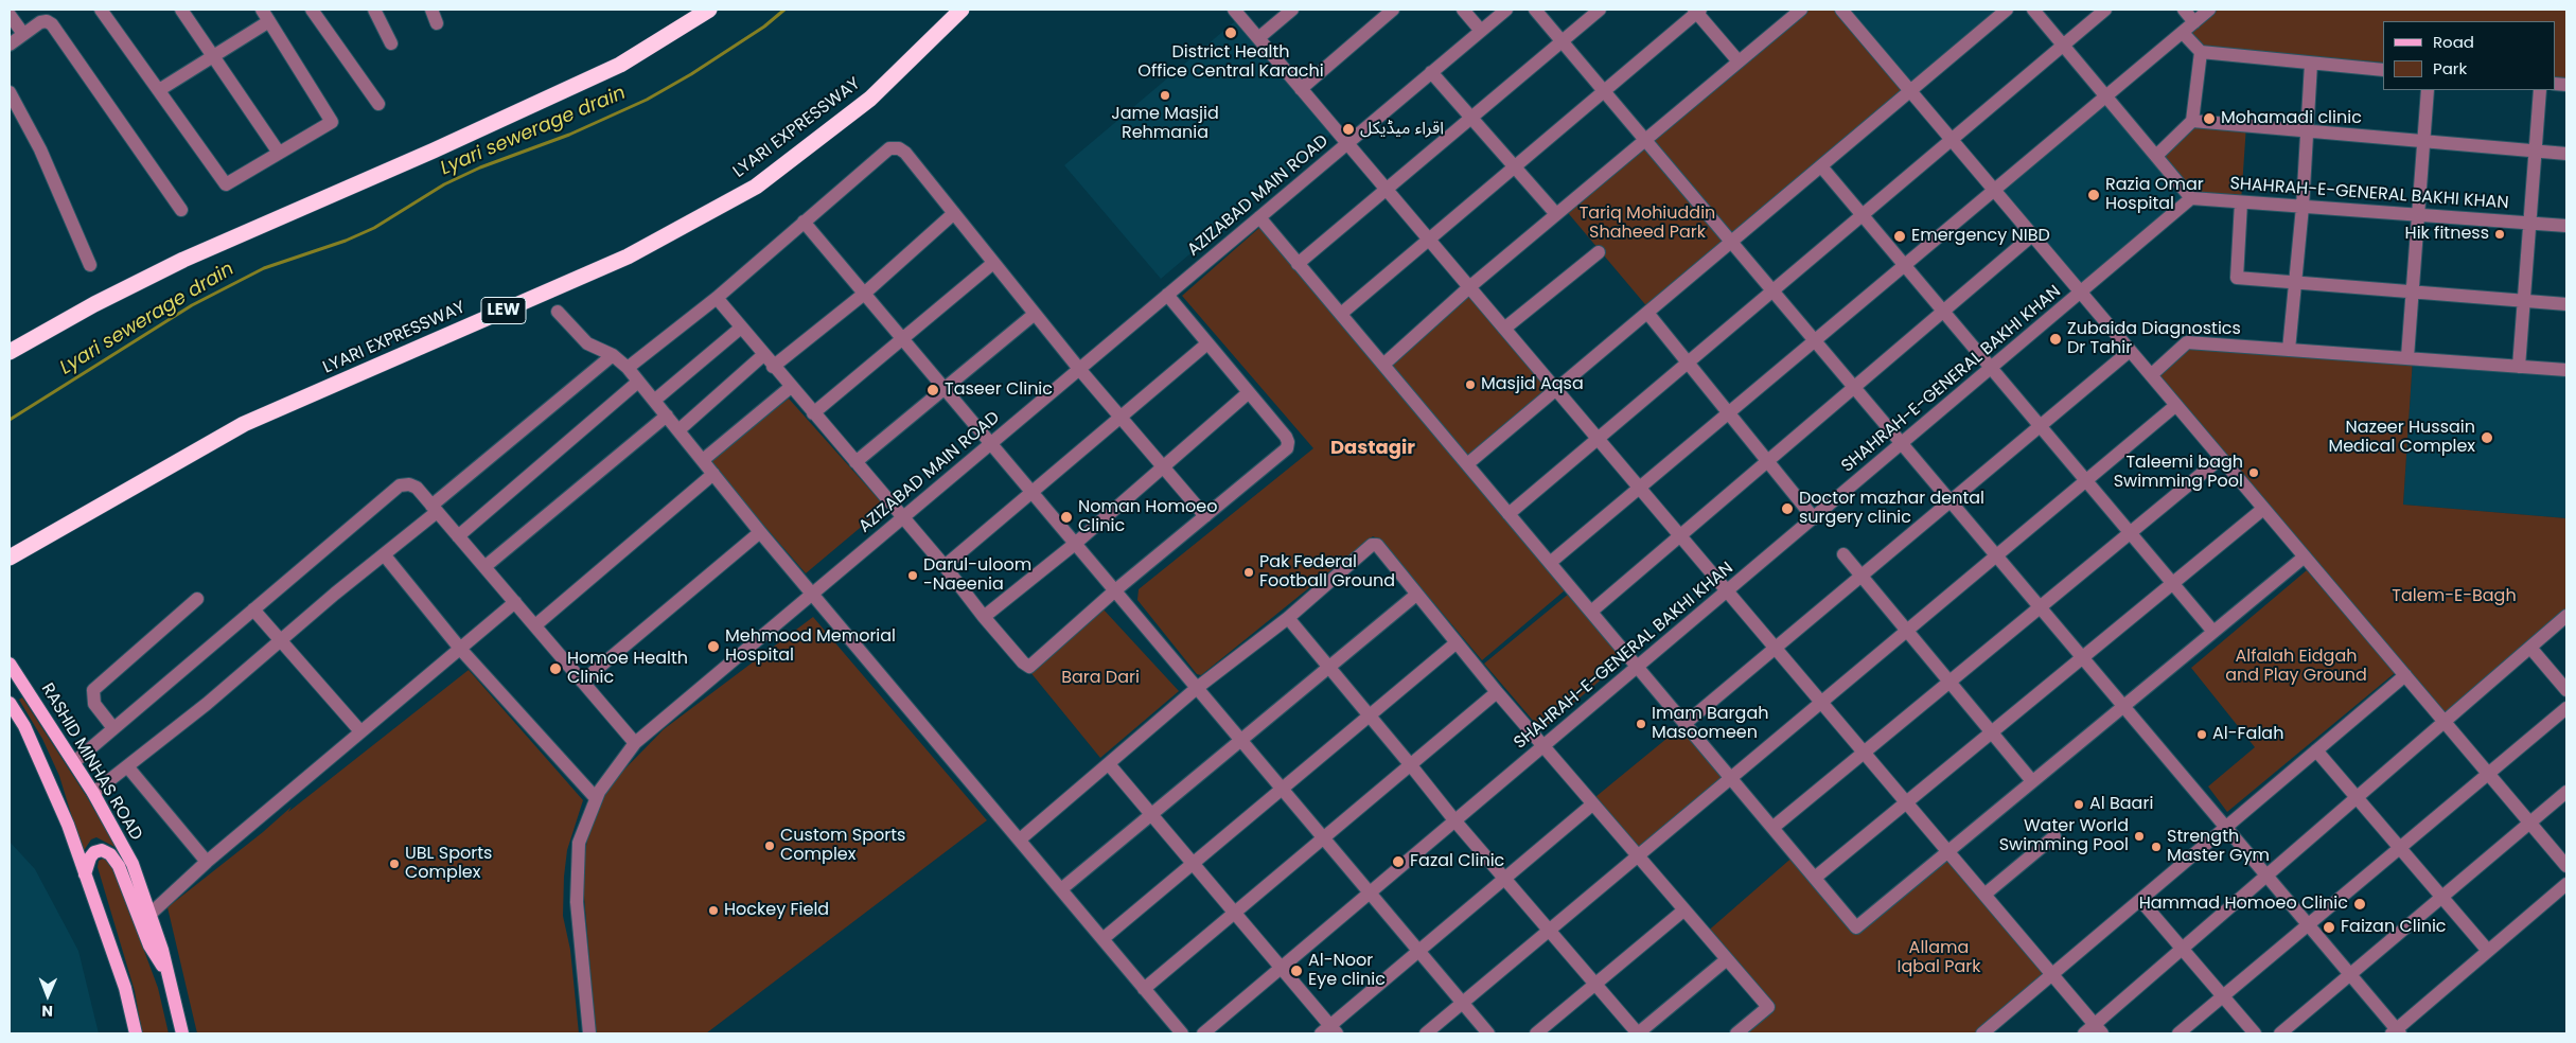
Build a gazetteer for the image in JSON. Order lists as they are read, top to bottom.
{
  "streets": {
    "highway": ["LYARI EXPRESSWAY", "LEW"],
    "main road": ["RASHID MINHAS ROAD"],
    "street": ["SHAHRAH-E-GENERAL BAKHI KHAN", "AZIZABAD MAIN ROAD"]
  },
  "districts": ["Dastagir"],
  "water": ["Lyari sewerage drain"],
  "parks": [
    "Tariq Mohiuddin Shaheed Park",
    "Talem-E-Bagh",
    "Alfalah Eidgah and Play Ground",
    "Bara Dari",
    "Allama Iqbal Park"
  ],
  "places": [
    "District Health Office Central Karachi",
    "Jame Masjid Rehmania",
    "Mohamadi clinic",
    "اقراء میڈیکل",
    "Razia Omar Hospital",
    "Hik fitness",
    "Emergency NIBD",
    "Zubaida Diagnostics Dr Tahir",
    "Masjid Aqsa",
    "Taseer Clinic",
    "Nazeer Hussain Medical Complex",
    "Taleemi bagh Swimming Pool",
    "Doctor mazhar dental surgery clinic",
    "Noman Homoeo Clinic",
    "Pak Federal Football Ground",
    "Darul-uloom -Naeenia",
    "Mehmood Memorial Hospital",
    "Homoe Health Clinic",
    "Imam Bargah Masoomeen",
    "Al-Falah",
    "Al Baari",
    "Water World Swimming Pool",
    "Custom Sports Complex",
    "Strength Master Gym",
    "Fazal Clinic",
    "UBL Sports Complex",
    "Hammad Homoeo Clinic",
    "Hockey Field",
    "Faizan Clinic",
    "Al-Noor Eye clinic"
  ],
  "legend": ["Road", "Park"],
  "north": "bottom"
}
